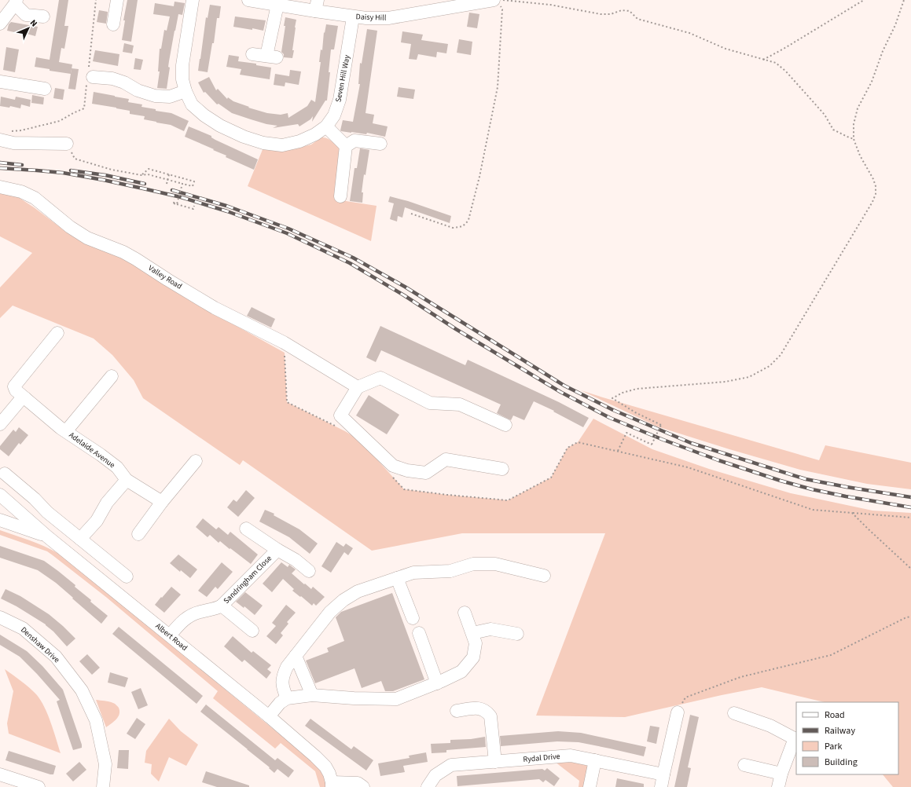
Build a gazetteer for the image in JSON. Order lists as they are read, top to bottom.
{
  "streets": {
    "street": [
      "Daisy Hill",
      "Seven Hill Way",
      "Valley Road",
      "Adelaide Avenue",
      "Sandringham Close",
      "Albert Road",
      "Denshaw Drive",
      "Rydal Drive"
    ]
  },
  "crossings": [
    ["Daisy Hill", "Seven Hill Way"],
    ["Sandringham Close", "Albert Road"]
  ],
  "legend": [
    "Road",
    "Railway",
    "Park",
    "Building"
  ],
  "north": "top right"
}
